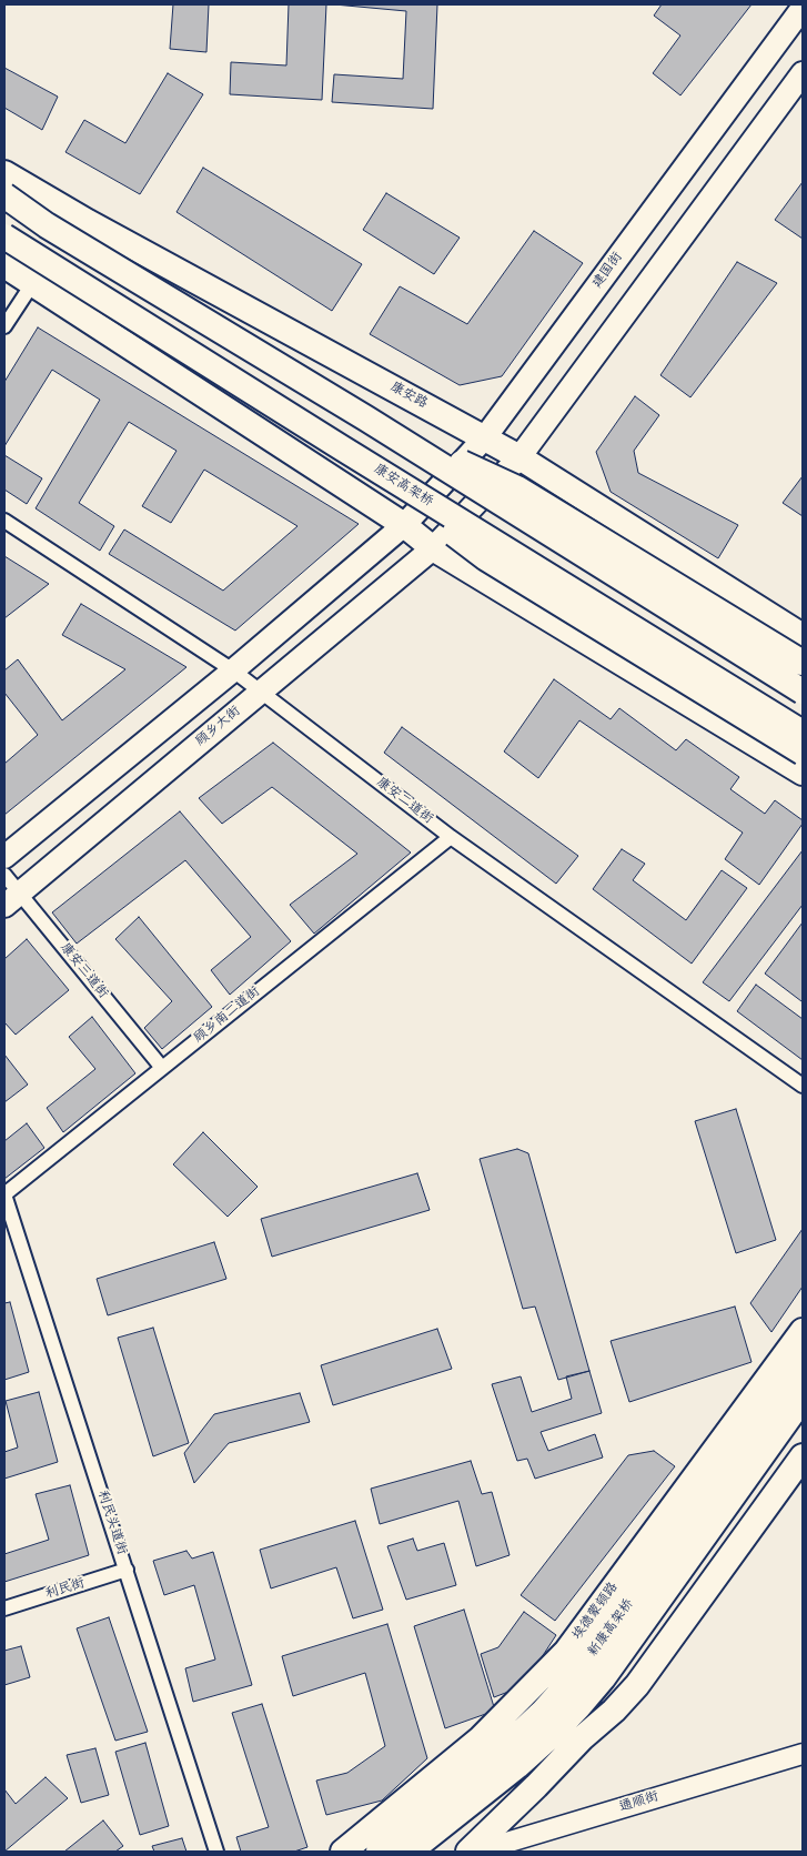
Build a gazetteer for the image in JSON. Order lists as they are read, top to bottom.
{
  "streets": {
    "highway": [
      "康安路",
      "康安高架桥",
      "埃德蒙顿路",
      "新康高架桥"
    ],
    "main road": ["建国街", "顾乡大街"],
    "street": [
      "康安二道街",
      "康安三道街",
      "顾乡南二道街",
      "利民头道街",
      "利民街",
      "通顺街"
    ]
  },
  "crossings": [
    ["建国街", "康安路"],
    ["顾乡大街", "康安二道街"],
    ["顾乡大街", "康安三道街"],
    ["康安二道街", "顾乡南二道街"],
    ["康安三道街", "顾乡南二道街"],
    ["顾乡南二道街", "利民头道街"],
    ["利民头道街", "利民街"]
  ]
}
